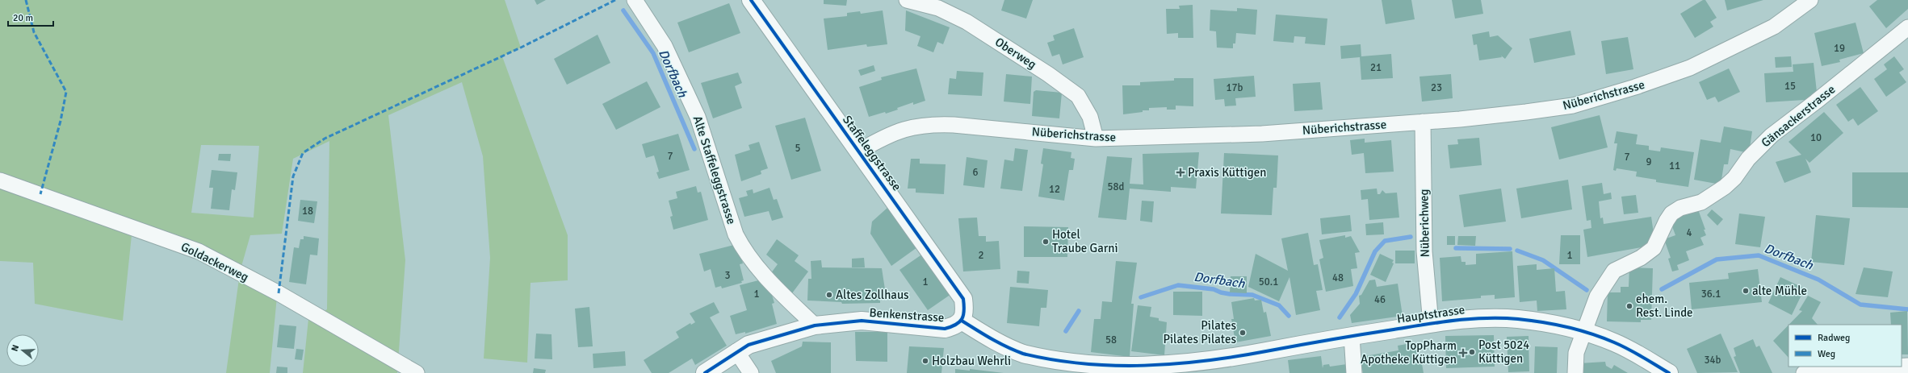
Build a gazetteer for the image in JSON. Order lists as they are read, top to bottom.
{
  "streets": {
    "street": [
      "Oberweg",
      "Nüberichstrasse",
      "Gänsackerstrasse",
      "Staffeleggstrasse",
      "Alte Staffeleggstrasse",
      "Nüberichweg",
      "Goldackerweg",
      "Hauptstrasse",
      "Benkenstrasse"
    ]
  },
  "crossings": [
    ["Oberweg", "Nüberichstrasse"],
    ["Nüberichstrasse", "Staffeleggstrasse"],
    ["Nüberichstrasse", "Nüberichweg"],
    ["Gänsackerstrasse", "Hauptstrasse"],
    ["Staffeleggstrasse", "Hauptstrasse"],
    ["Staffeleggstrasse", "Benkenstrasse"],
    ["Alte Staffeleggstrasse", "Benkenstrasse"],
    ["Nüberichweg", "Hauptstrasse"],
    ["Hauptstrasse", "Benkenstrasse"]
  ],
  "water": ["Dorfbach"],
  "places": {
    "health": ["Praxis Küttigen", "TopPharm Apotheke Küttigen"],
    "other": [
      "Hotel Traube Garni",
      "alte Mühle",
      "Altes Zollhaus",
      "ehem. Rest. Linde",
      "Pilates Pilates Pilates",
      "Post 5024 Küttigen",
      "Holzbau Wehrli"
    ]
  },
  "house_numbers": [
    "19",
    "21",
    "15",
    "17b",
    "23",
    "10",
    "5",
    "7",
    "7",
    "9",
    "11",
    "6",
    "58d",
    "12",
    "18",
    "4",
    "2",
    "1",
    "3",
    "48",
    "1",
    "50.1",
    "1",
    "36.1",
    "46",
    "58",
    "34b"
  ],
  "legend": ["Radweg", "Weg"],
  "scale_bar": "20 m",
  "north": "left"
}
